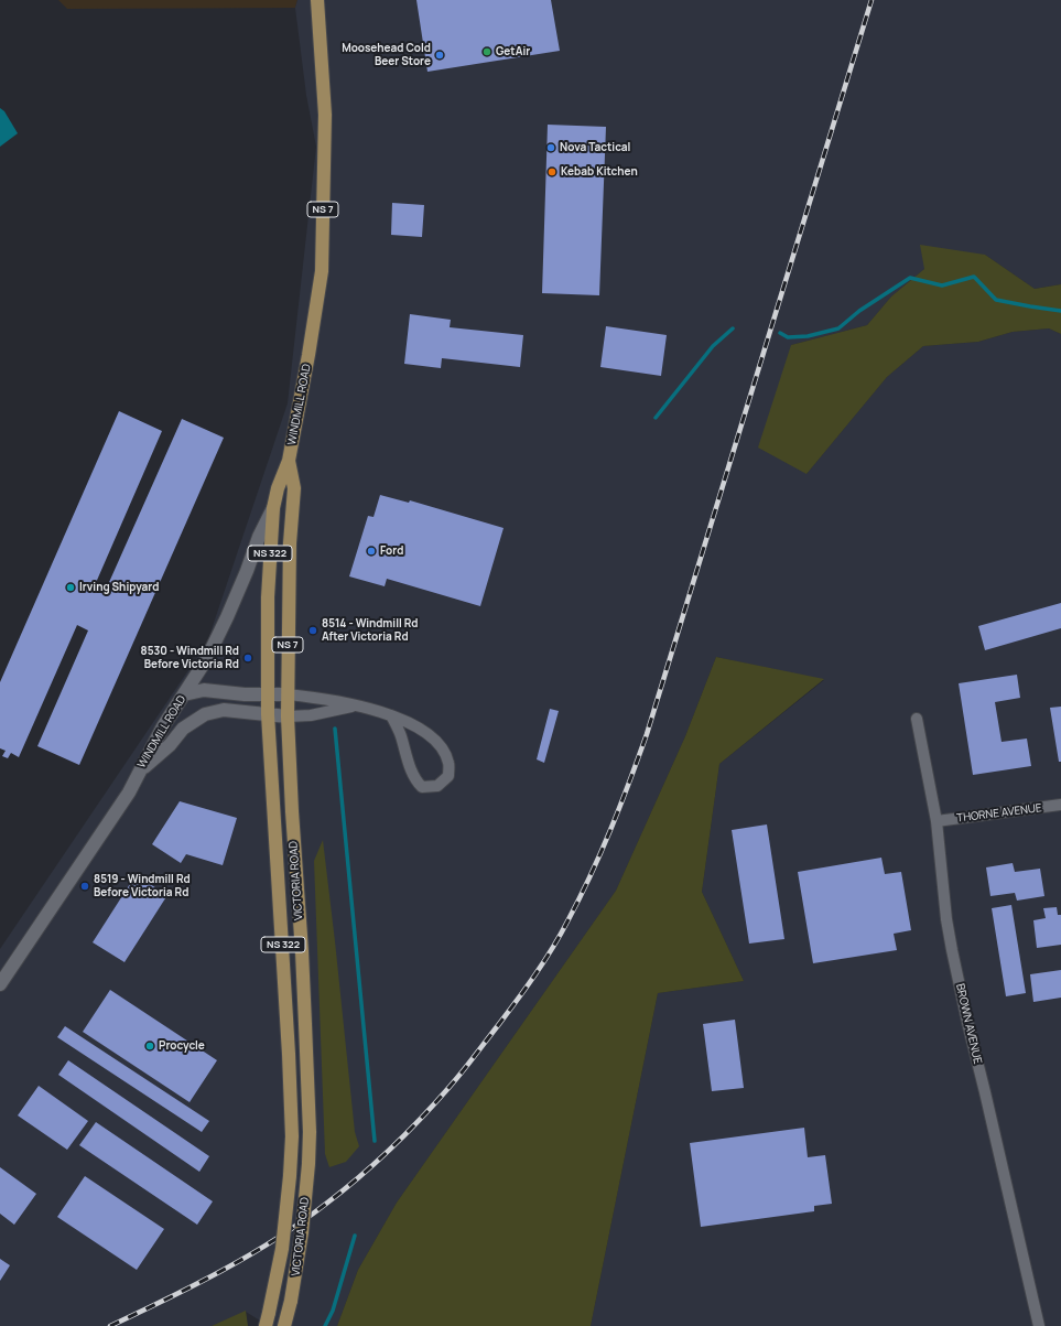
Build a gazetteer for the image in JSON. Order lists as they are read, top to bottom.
{
  "streets": {
    "main road": [
      "NS 7",
      "WINDMILL ROAD",
      "NS 322",
      "VICTORIA ROAD"
    ],
    "street": ["THORNE AVENUE", "BROWN AVENUE"]
  },
  "crossings": [
    ["WINDMILL ROAD", "VICTORIA ROAD"],
    ["THORNE AVENUE", "BROWN AVENUE"]
  ],
  "places": [
    "GetAir",
    "Moosehead Cold Beer Store",
    "Nova Tactical",
    "Kebab Kitchen",
    "Ford",
    "Irving Shipyard",
    "8514 - Windmill Rd After Victoria Rd",
    "8530 - Windmill Rd Before Victoria Rd",
    "8519 - Windmill Rd Before Victoria Rd",
    "Procycle"
  ]
}
